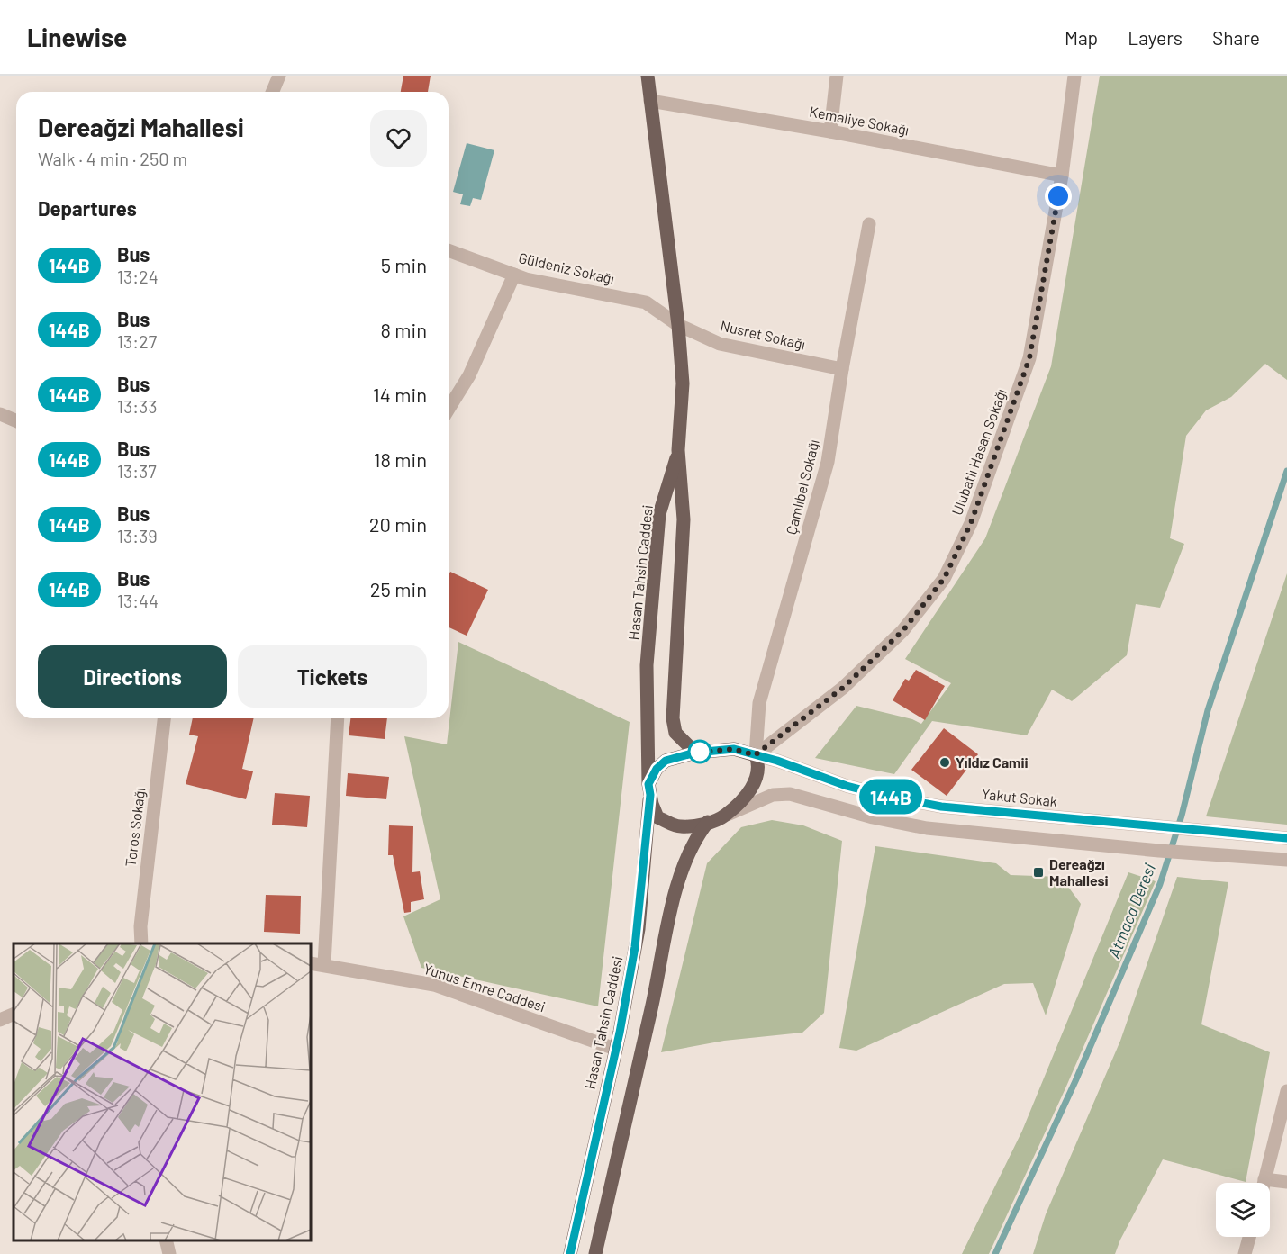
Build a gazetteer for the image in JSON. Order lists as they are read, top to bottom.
{
  "streets": {
    "main road": ["Hasan Tahsin Caddesi"],
    "street": [
      "Kemaliye Sokağı",
      "Güldeniz Sokağı",
      "Nusret Sokağı",
      "Ulubatlı Hasan Sokağı",
      "Çamlıbel Sokağı",
      "Yakut Sokak",
      "Toros Sokağı",
      "Yunus Emre Caddesi"
    ]
  },
  "crossings": [
    ["Kemaliye Sokağı", "Ulubatlı Hasan Sokağı"],
    ["Güldeniz Sokağı", "Nusret Sokağı"],
    ["Nusret Sokağı", "Çamlıbel Sokağı"],
    ["Ulubatlı Hasan Sokağı", "Çamlıbel Sokağı"],
    ["Ulubatlı Hasan Sokağı", "Hasan Tahsin Caddesi"],
    ["Ulubatlı Hasan Sokağı", "Yakut Sokak"],
    ["Çamlıbel Sokağı", "Hasan Tahsin Caddesi"],
    ["Çamlıbel Sokağı", "Yakut Sokak"],
    ["Hasan Tahsin Caddesi", "Yakut Sokak"],
    ["Hasan Tahsin Caddesi", "Yunus Emre Caddesi"]
  ],
  "water": ["Atmaca Deresi"],
  "places": {
    "other": ["Yıldız Camii"],
    "transit": ["Dereağzı Mahallesi"]
  },
  "lines": ["bus line 144B"],
  "page": {
    "header": "Linewise",
    "nav": ["Map", "Layers", "Share"],
    "on_map": "144B",
    "heading": [
      ["Dereağzi Mahallesi", "Walk · 4 min · 250 m"],
      "Departures"
    ],
    "list": [
      {
        "mark": "144B",
        "name": "Bus",
        "note": "13:24",
        "value": "5 min"
      },
      {
        "mark": "144B",
        "name": "Bus",
        "note": "13:27",
        "value": "8 min"
      },
      {
        "mark": "144B",
        "name": "Bus",
        "note": "13:33",
        "value": "14 min"
      },
      {
        "mark": "144B",
        "name": "Bus",
        "note": "13:37",
        "value": "18 min"
      },
      {
        "mark": "144B",
        "name": "Bus",
        "note": "13:39",
        "value": "20 min"
      },
      {
        "mark": "144B",
        "name": "Bus",
        "note": "13:44",
        "value": "25 min"
      }
    ],
    "buttons": ["Directions", "Tickets"]
  }
}
